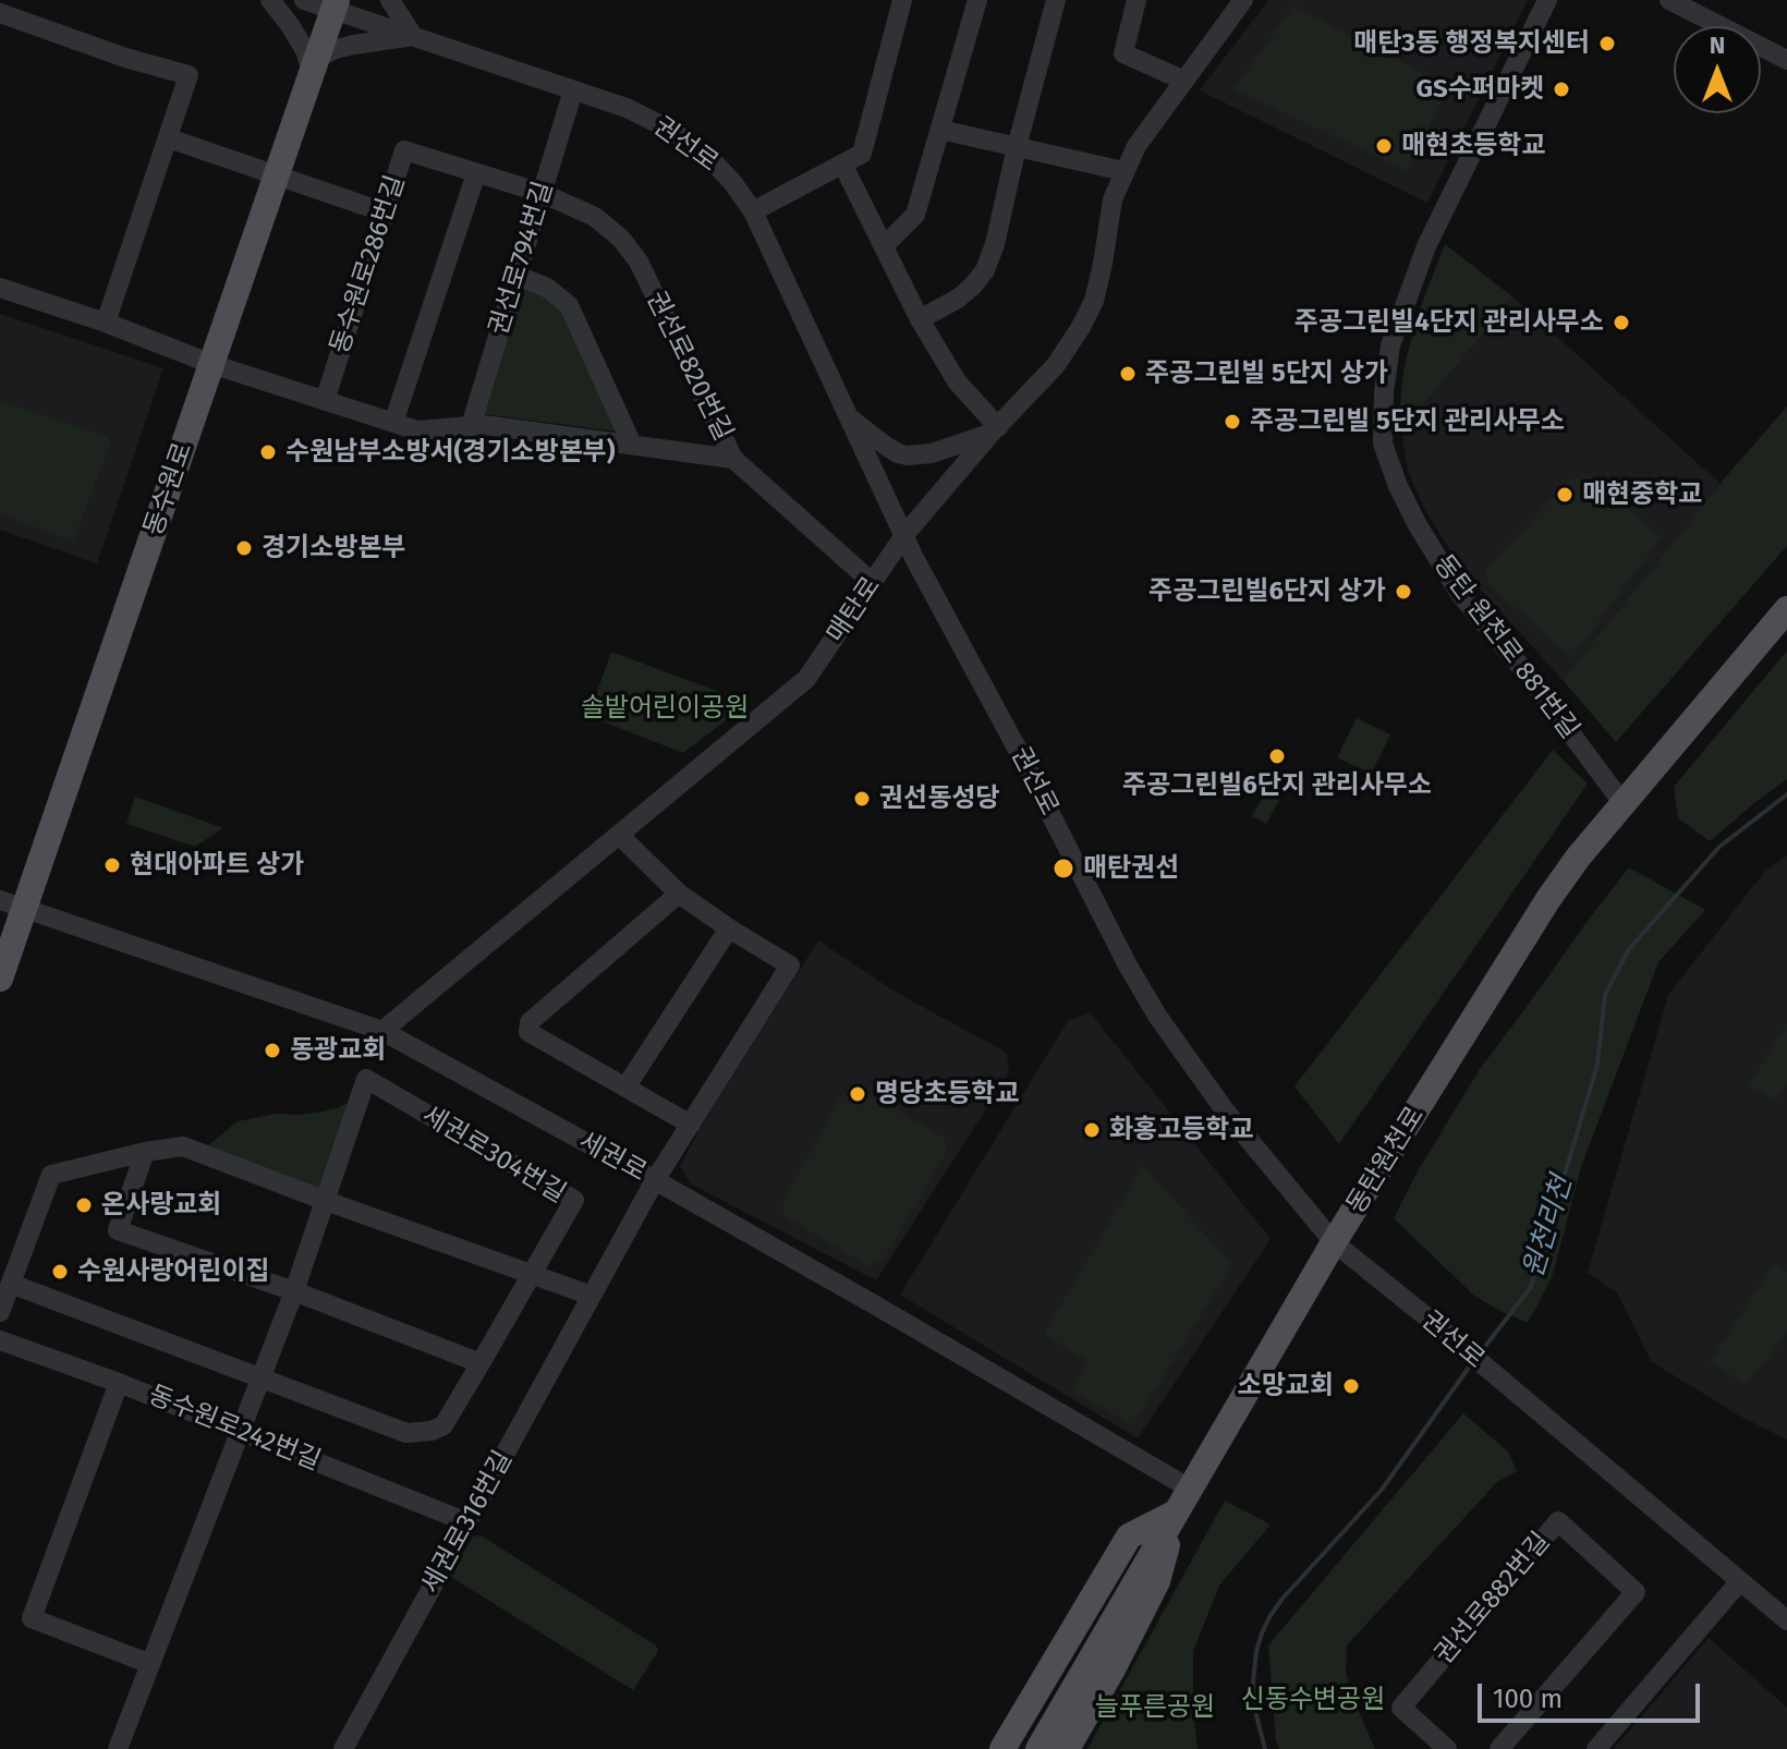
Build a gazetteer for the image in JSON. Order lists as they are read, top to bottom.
{
  "streets": {
    "main road": ["동수원로", "동탄원천로"],
    "street": [
      "권선로",
      "권선로794번길",
      "동수원로286번길",
      "권선로820번길",
      "매탄로",
      "동탄 원천로 881번길",
      "세권로304번길",
      "세권로",
      "동수원로242번길",
      "세권로316번길",
      "권선로882번길"
    ]
  },
  "crossings": [
    ["권선로", "권선로794번길"],
    ["권선로", "동수원로"],
    ["권선로", "매탄로"],
    ["권선로", "동탄원천로"],
    ["권선로794번길", "동수원로286번길"],
    ["권선로794번길", "권선로820번길"],
    ["동수원로286번길", "권선로820번길"],
    ["권선로820번길", "매탄로"],
    ["동수원로", "세권로"],
    ["매탄로", "세권로"],
    ["동탄 원천로 881번길", "동탄원천로"],
    ["세권로304번길", "동수원로242번길"],
    ["세권로", "동탄원천로"],
    ["세권로", "세권로316번길"],
    ["동수원로242번길", "세권로316번길"]
  ],
  "water": ["원천리천"],
  "parks": ["솔밭어린이공원", "신동수변공원", "늘푸른공원"],
  "places": [
    "매탄3동 행정복지센터",
    "GS수퍼마켓",
    "매현초등학교",
    "주공그린빌4단지 관리사무소",
    "주공그린빌 5단지 상가",
    "주공그린빌 5단지 관리사무소",
    "수원남부소방서(경기소방본부)",
    "매현중학교",
    "경기소방본부",
    "주공그린빌6단지 상가",
    "주공그린빌6단지 관리사무소",
    "권선동성당",
    "현대아파트 상가",
    "매탄권선",
    "동광교회",
    "명당초등학교",
    "화홍고등학교",
    "온사랑교회",
    "수원사랑어린이집",
    "소망교회"
  ],
  "scale_bar": "100 m",
  "north": "top"
}
